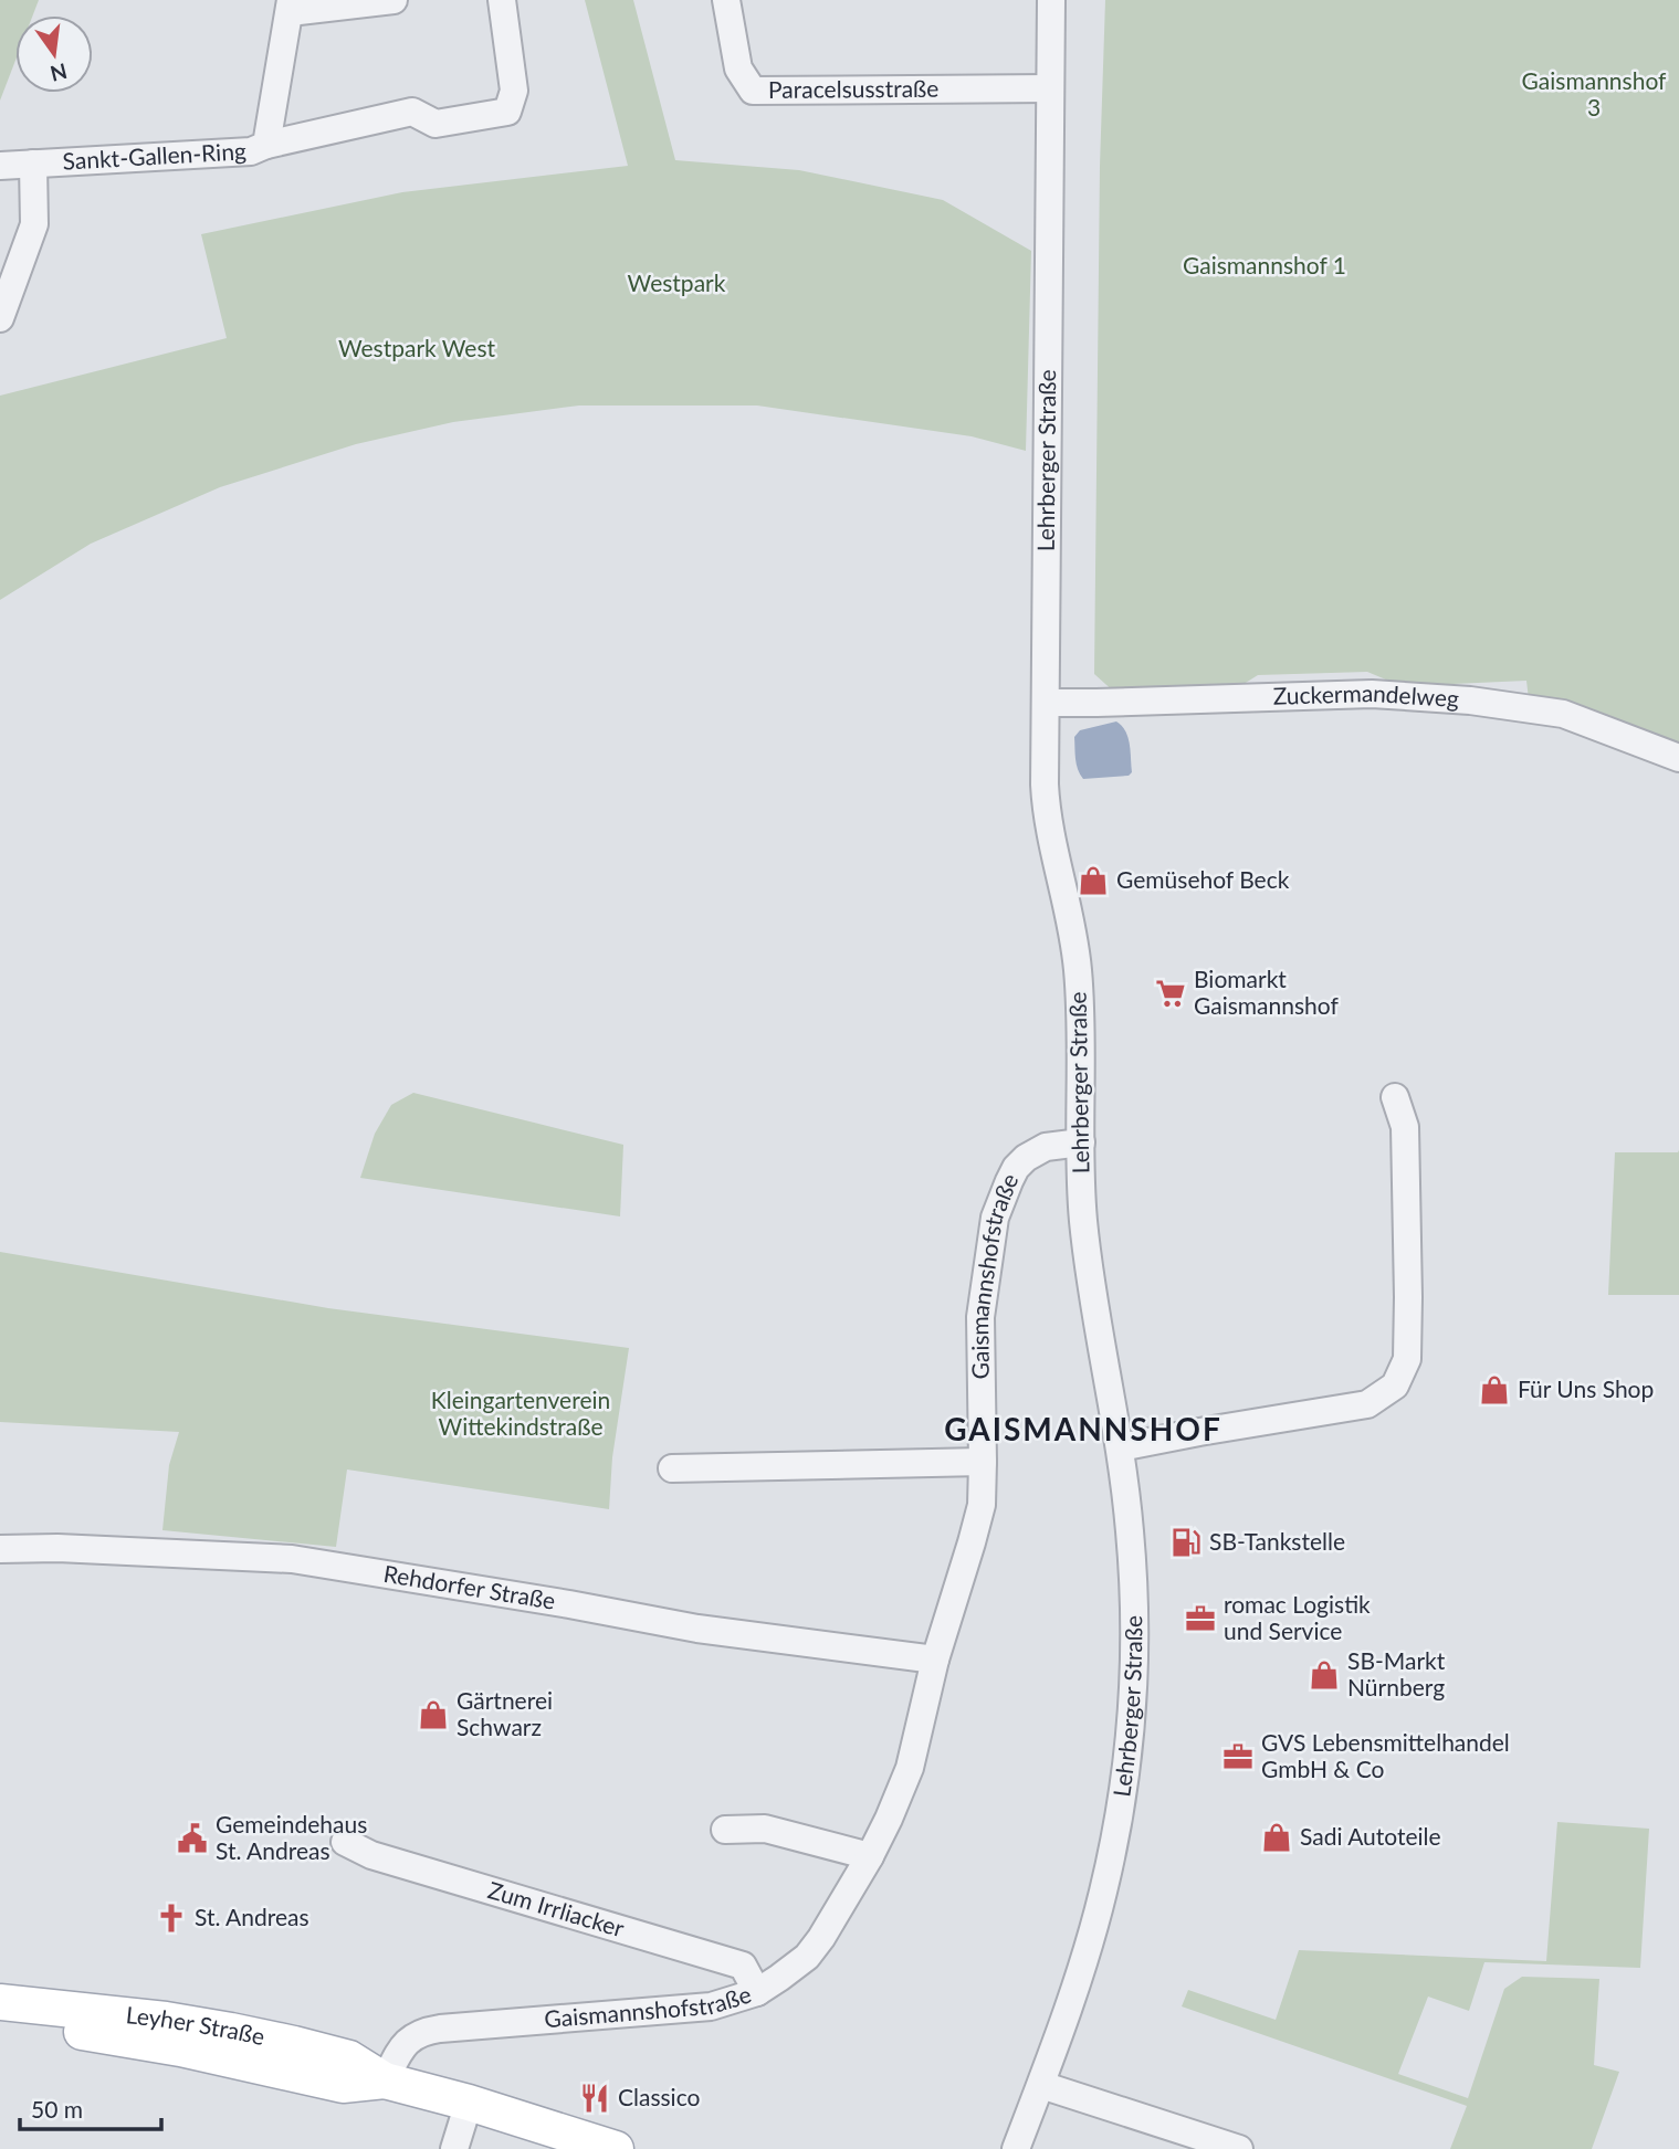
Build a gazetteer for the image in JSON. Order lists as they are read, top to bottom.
{
  "streets": {
    "main road": ["Leyher Straße"],
    "street": [
      "Paracelsusstraße",
      "Sankt-Gallen-Ring",
      "Lehrberger Straße",
      "Zuckermandelweg",
      "Gaismannshofstraße",
      "Rehdorfer Straße",
      "Zum Irrliacker"
    ]
  },
  "crossings": [
    ["Paracelsusstraße", "Lehrberger Straße"],
    ["Lehrberger Straße", "Zuckermandelweg"],
    ["Lehrberger Straße", "Gaismannshofstraße"],
    ["Gaismannshofstraße", "Rehdorfer Straße"],
    ["Gaismannshofstraße", "Zum Irrliacker"],
    ["Gaismannshofstraße", "Leyher Straße"]
  ],
  "districts": ["GAISMANNSHOF"],
  "parks": [
    "Gaismannshof 3",
    "Gaismannshof 1",
    "Westpark",
    "Westpark West",
    "Kleingartenverein Wittekindstraße"
  ],
  "places": {
    "shop": [
      "Gemüsehof Beck",
      "Für Uns Shop",
      "SB-Markt Nürnberg",
      "Gärtnerei Schwarz",
      "Sadi Autoteile"
    ],
    "supermarket": ["Biomarkt Gaismannshof"],
    "fuel station": ["SB-Tankstelle"],
    "office": ["romac Logistik und Service", "GVS Lebensmittelhandel GmbH & Co"],
    "public building": ["Gemeindehaus St. Andreas"],
    "church": ["St. Andreas"],
    "restaurant": ["Classico"]
  },
  "scale_bar": "50 m",
  "north": "bottom"
}
